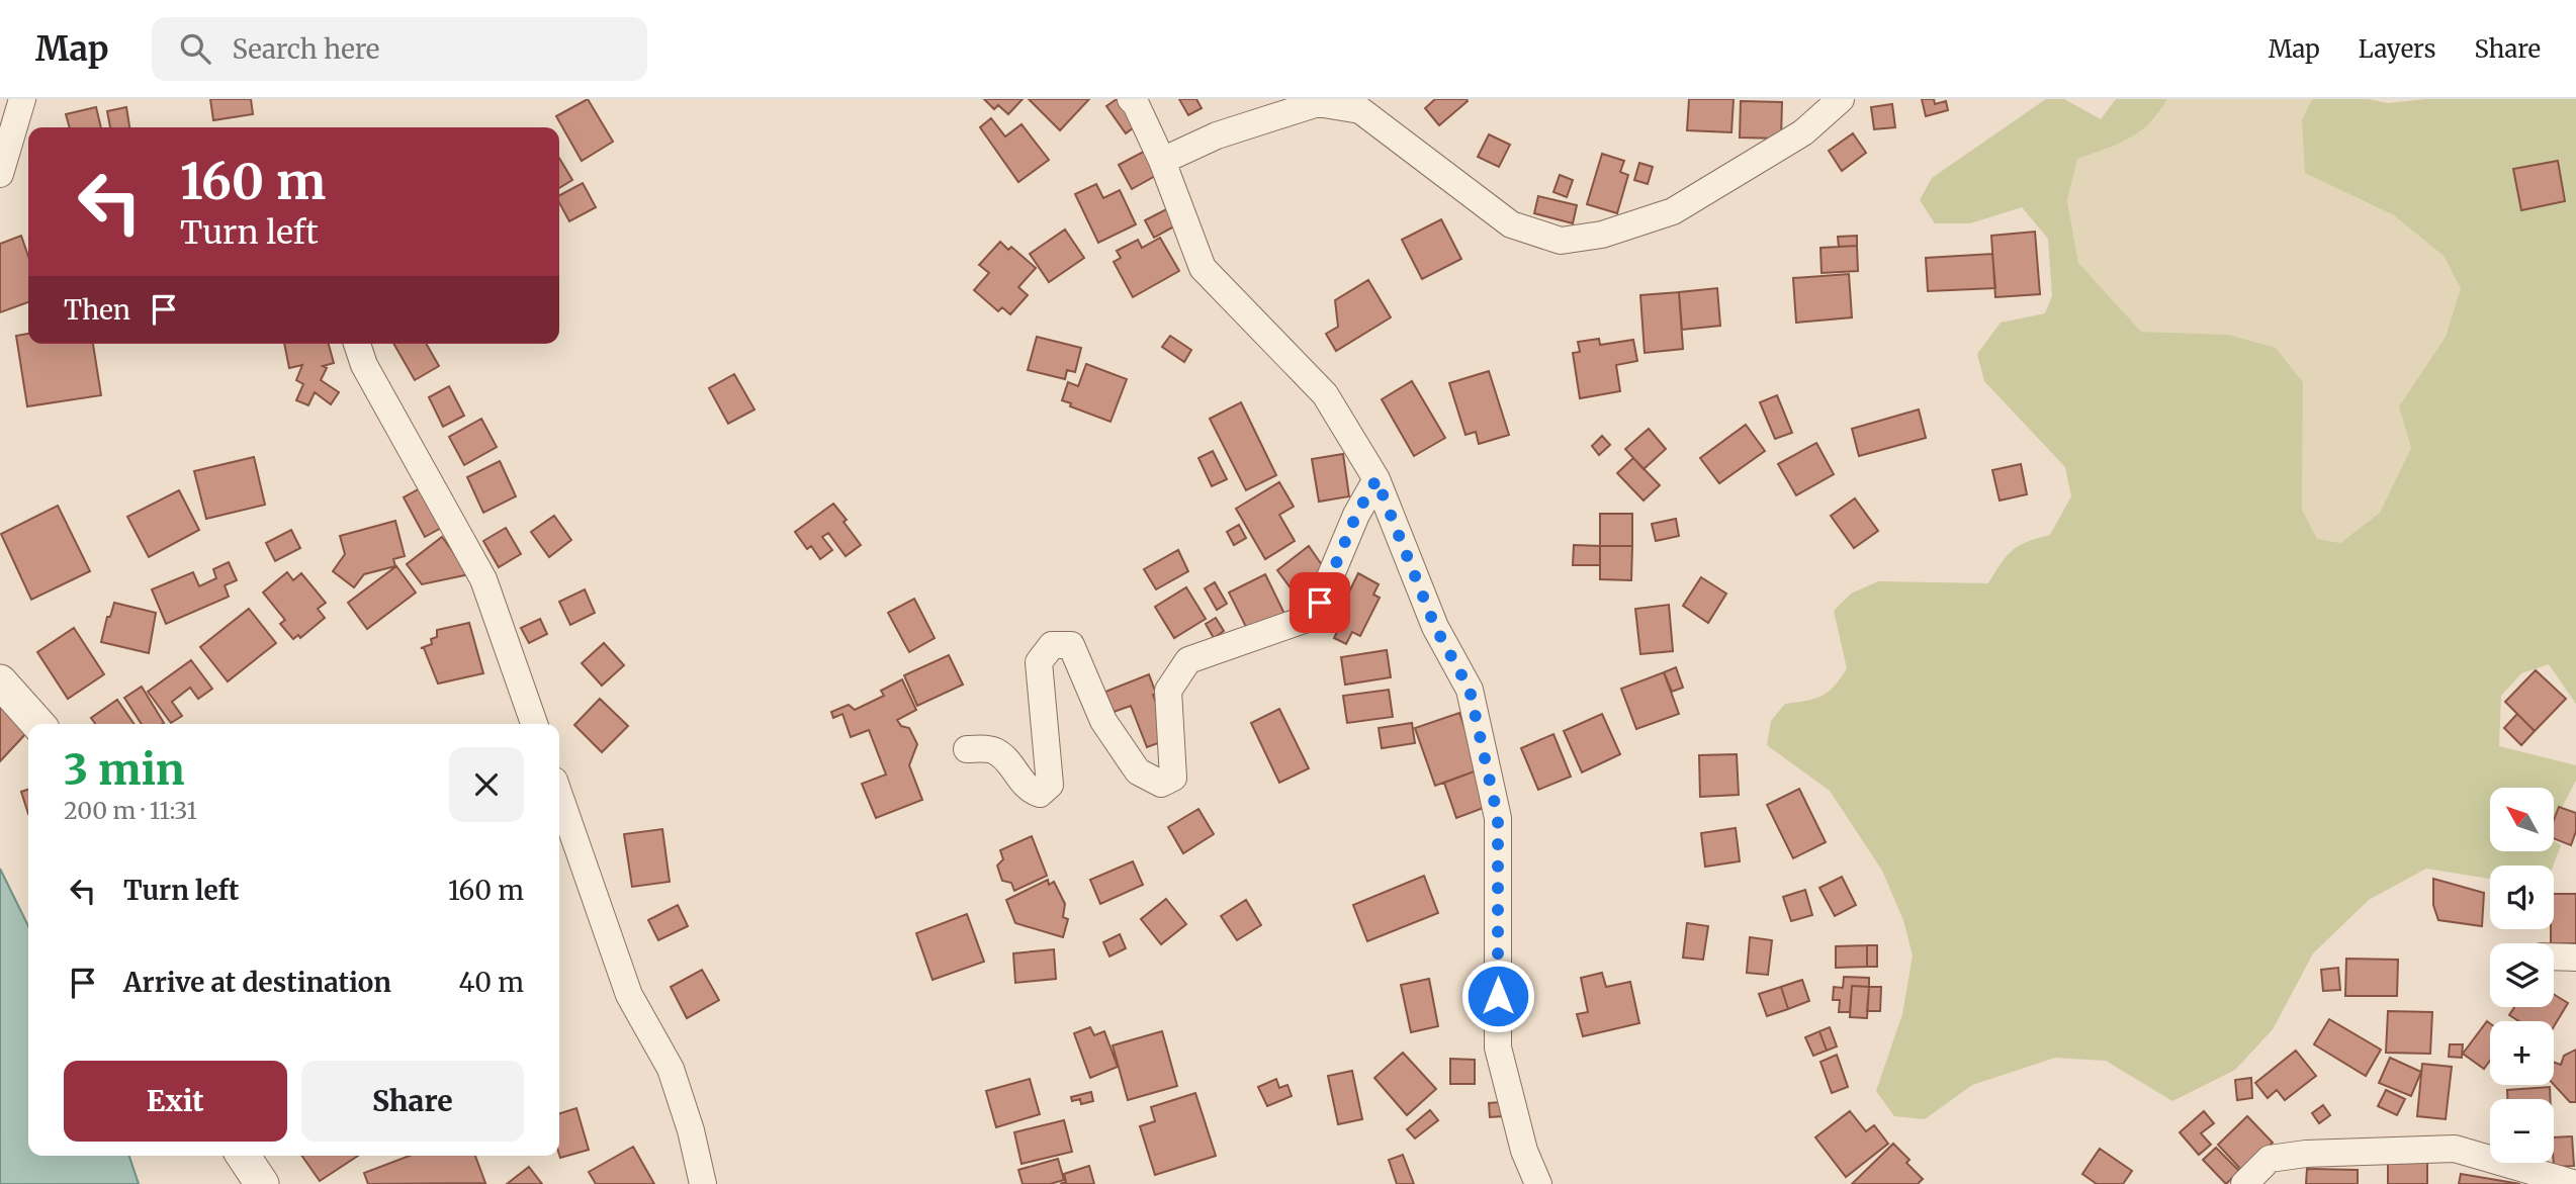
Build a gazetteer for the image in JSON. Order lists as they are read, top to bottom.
{
  "north": "top left",
  "page": {
    "header": "Map",
    "search": "Search here",
    "nav": ["Map", "Layers", "Share"],
    "turn": ["160 m", "Turn left"],
    "then": "Then",
    "heading": ["3 min", "200 m · 11:31"],
    "map_buttons": ["+", "−"],
    "list": [
      {
        "name": "Turn left",
        "value": "160 m"
      },
      {
        "name": "Arrive at destination",
        "value": "40 m"
      }
    ],
    "buttons": ["Exit", "Share"]
  }
}
